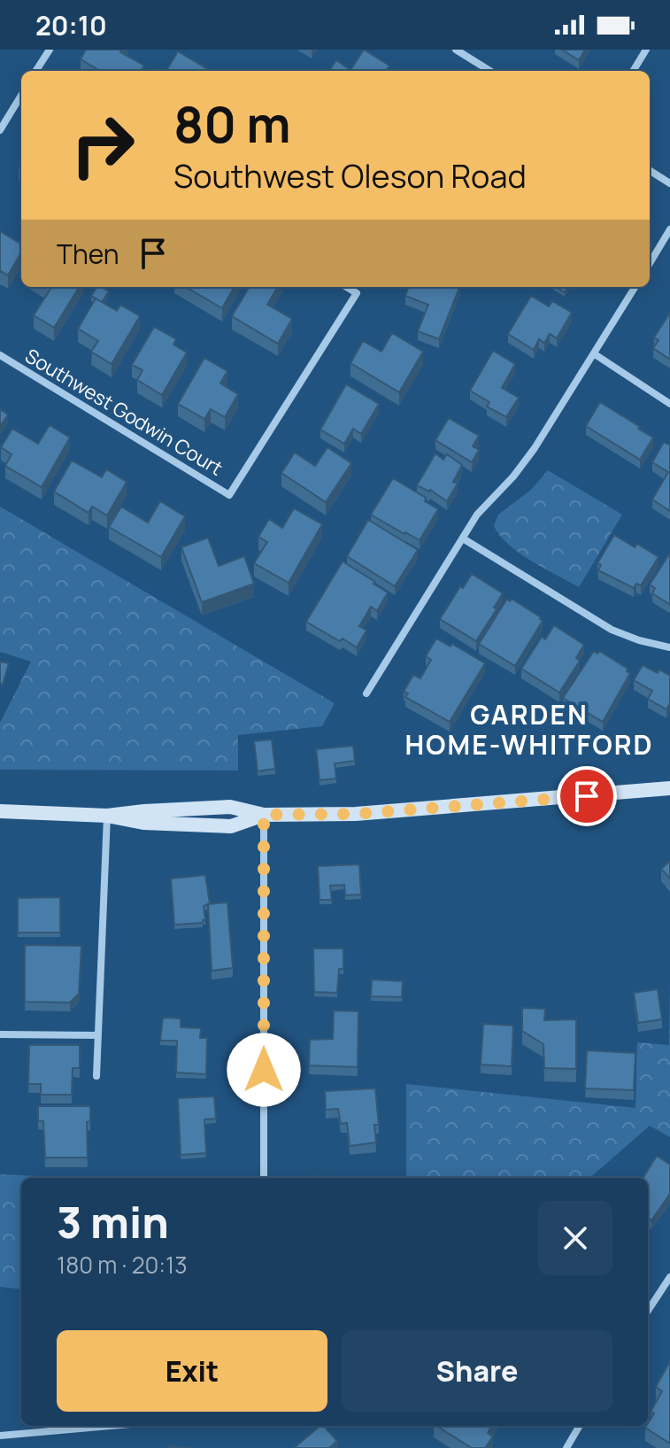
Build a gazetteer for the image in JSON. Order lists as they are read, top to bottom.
{
  "streets": {
    "street": ["Southwest Godwin Court"]
  },
  "districts": ["GARDEN HOME-WHITFORD"],
  "page": {
    "status": "20:10",
    "turn": ["80 m", "Southwest Oleson Road"],
    "then": "Then",
    "heading": ["3 min", "180 m · 20:13"],
    "buttons": ["Exit", "Share"]
  }
}
